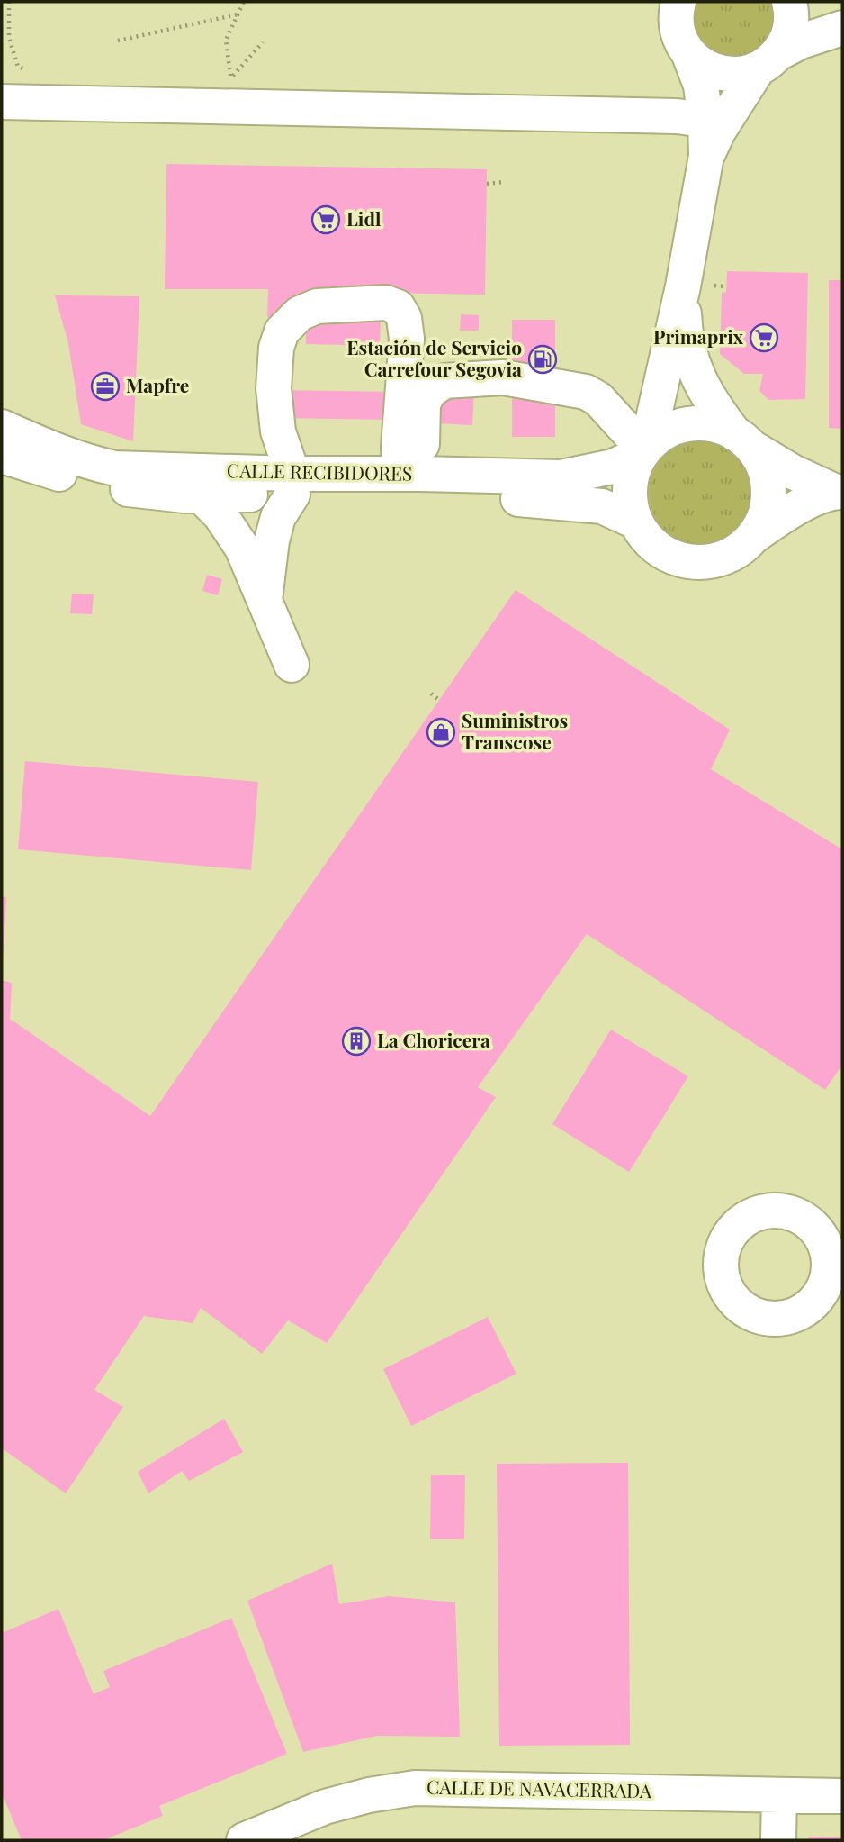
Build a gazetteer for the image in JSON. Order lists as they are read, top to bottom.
{
  "streets": {
    "street": ["CALLE RECIBIDORES", "CALLE DE NAVACERRADA"]
  },
  "places": {
    "supermarket": ["Lidl", "Primaprix"],
    "fuel station": ["Estación de Servicio Carrefour Segovia"],
    "office": ["Mapfre"],
    "shop": ["Suministros Transcose"],
    "building": ["La Choricera"]
  }
}
